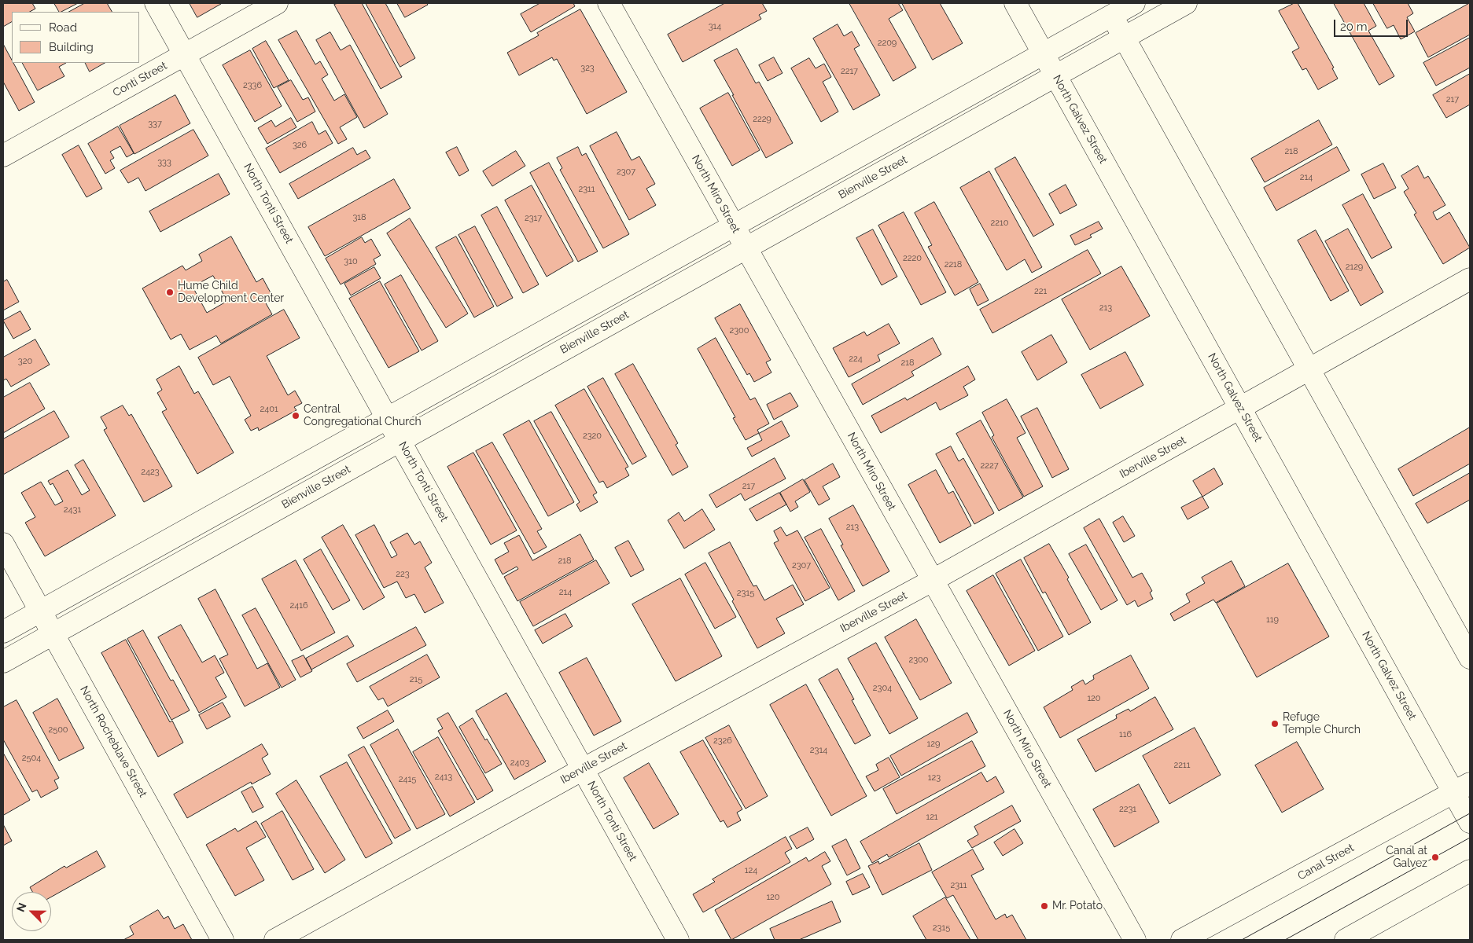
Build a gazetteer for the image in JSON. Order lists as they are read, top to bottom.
{
  "streets": {
    "street": [
      "Conti Street",
      "North Galvez Street",
      "Bienville Street",
      "North Miro Street",
      "North Tonti Street",
      "Iberville Street",
      "North Rocheblave Street",
      "Canal Street"
    ]
  },
  "crossings": [
    ["Conti Street", "North Tonti Street"],
    ["North Galvez Street", "Bienville Street"],
    ["North Galvez Street", "Iberville Street"],
    ["North Galvez Street", "Canal Street"],
    ["Bienville Street", "North Miro Street"],
    ["Bienville Street", "North Tonti Street"],
    ["Bienville Street", "North Rocheblave Street"],
    ["North Miro Street", "Iberville Street"],
    ["North Tonti Street", "Iberville Street"]
  ],
  "places": [
    "Hume Child Development Center",
    "Central Congregational Church",
    "Refuge Temple Church",
    "Canal at Galvez",
    "Mr. Potato"
  ],
  "house_numbers": [
    "314",
    "2209",
    "323",
    "2217",
    "2336",
    "217",
    "2229",
    "337",
    "326",
    "218",
    "333",
    "2307",
    "214",
    "2311",
    "318",
    "2317",
    "2210",
    "2220",
    "310",
    "2218",
    "2129",
    "221",
    "213",
    "2300",
    "224",
    "320",
    "218",
    "2401",
    "2320",
    "2227",
    "2423",
    "217",
    "2431",
    "213",
    "218",
    "2307",
    "223",
    "214",
    "2315",
    "2416",
    "119",
    "2300",
    "215",
    "2304",
    "120",
    "2500",
    "116",
    "2326",
    "129",
    "2314",
    "2504",
    "2403",
    "2211",
    "2413",
    "123",
    "2415",
    "2231",
    "121",
    "124",
    "2311",
    "120",
    "2315"
  ],
  "legend": ["Road", "Building"],
  "scale_bar": "20 m",
  "north": "top left"
}
